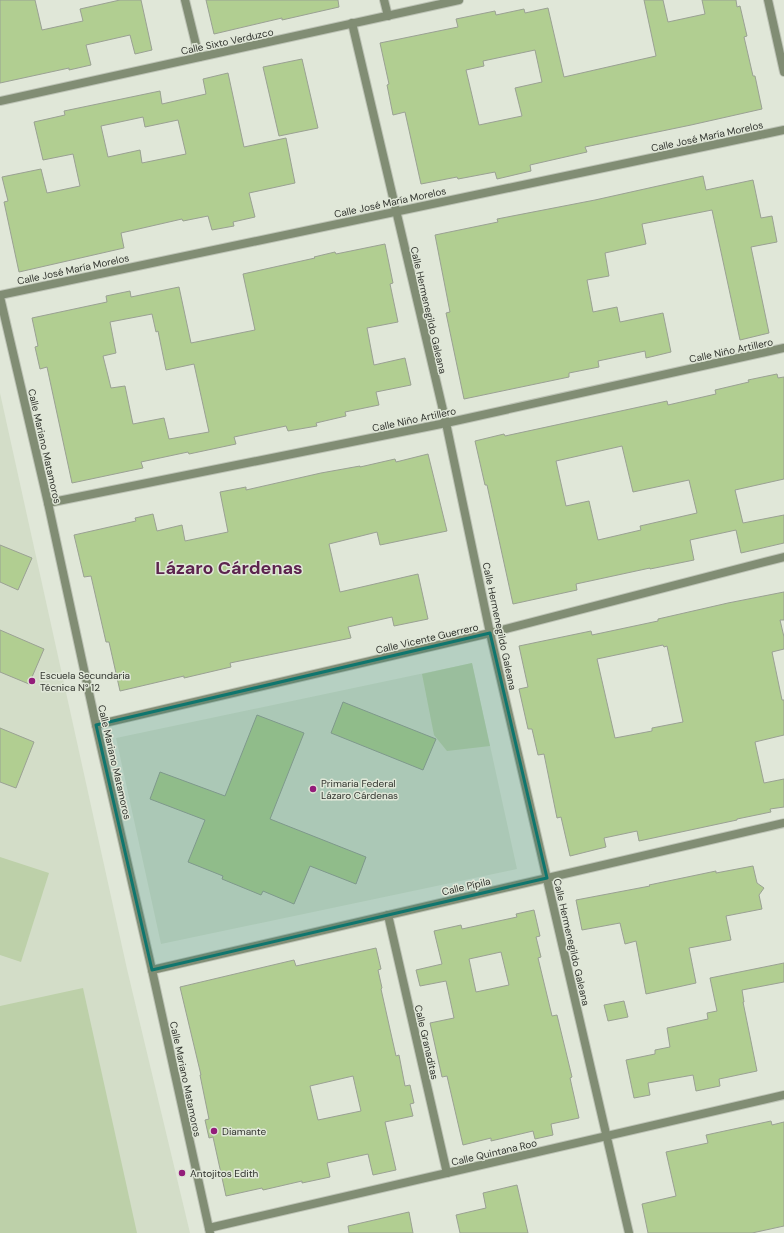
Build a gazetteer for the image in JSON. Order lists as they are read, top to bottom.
{
  "streets": {
    "street": [
      "Calle Sixto Verduzco",
      "Calle José María Morelos",
      "Calle Hermenegildo Galeana",
      "Calle Niño Artillero",
      "Calle Mariano Matamoros",
      "Calle Vicente Guerrero",
      "Calle Pípila",
      "Calle Granaditas",
      "Calle Quintana Roo"
    ]
  },
  "crossings": [
    ["Calle Sixto Verduzco", "Calle Hermenegildo Galeana"],
    ["Calle José María Morelos", "Calle Hermenegildo Galeana"],
    ["Calle José María Morelos", "Calle Mariano Matamoros"],
    ["Calle Hermenegildo Galeana", "Calle Niño Artillero"],
    ["Calle Hermenegildo Galeana", "Calle Vicente Guerrero"],
    ["Calle Hermenegildo Galeana", "Calle Pípila"],
    ["Calle Hermenegildo Galeana", "Calle Quintana Roo"],
    ["Calle Niño Artillero", "Calle Mariano Matamoros"],
    ["Calle Mariano Matamoros", "Calle Vicente Guerrero"],
    ["Calle Mariano Matamoros", "Calle Pípila"],
    ["Calle Mariano Matamoros", "Calle Quintana Roo"],
    ["Calle Pípila", "Calle Granaditas"],
    ["Calle Granaditas", "Calle Quintana Roo"]
  ],
  "districts": ["Lázaro Cárdenas"],
  "places": [
    "Escuela Secundaria Técnica N° 12",
    "Primaria Federal Lázaro Cárdenas",
    "Diamante",
    "Antojitos Edith"
  ]
}
